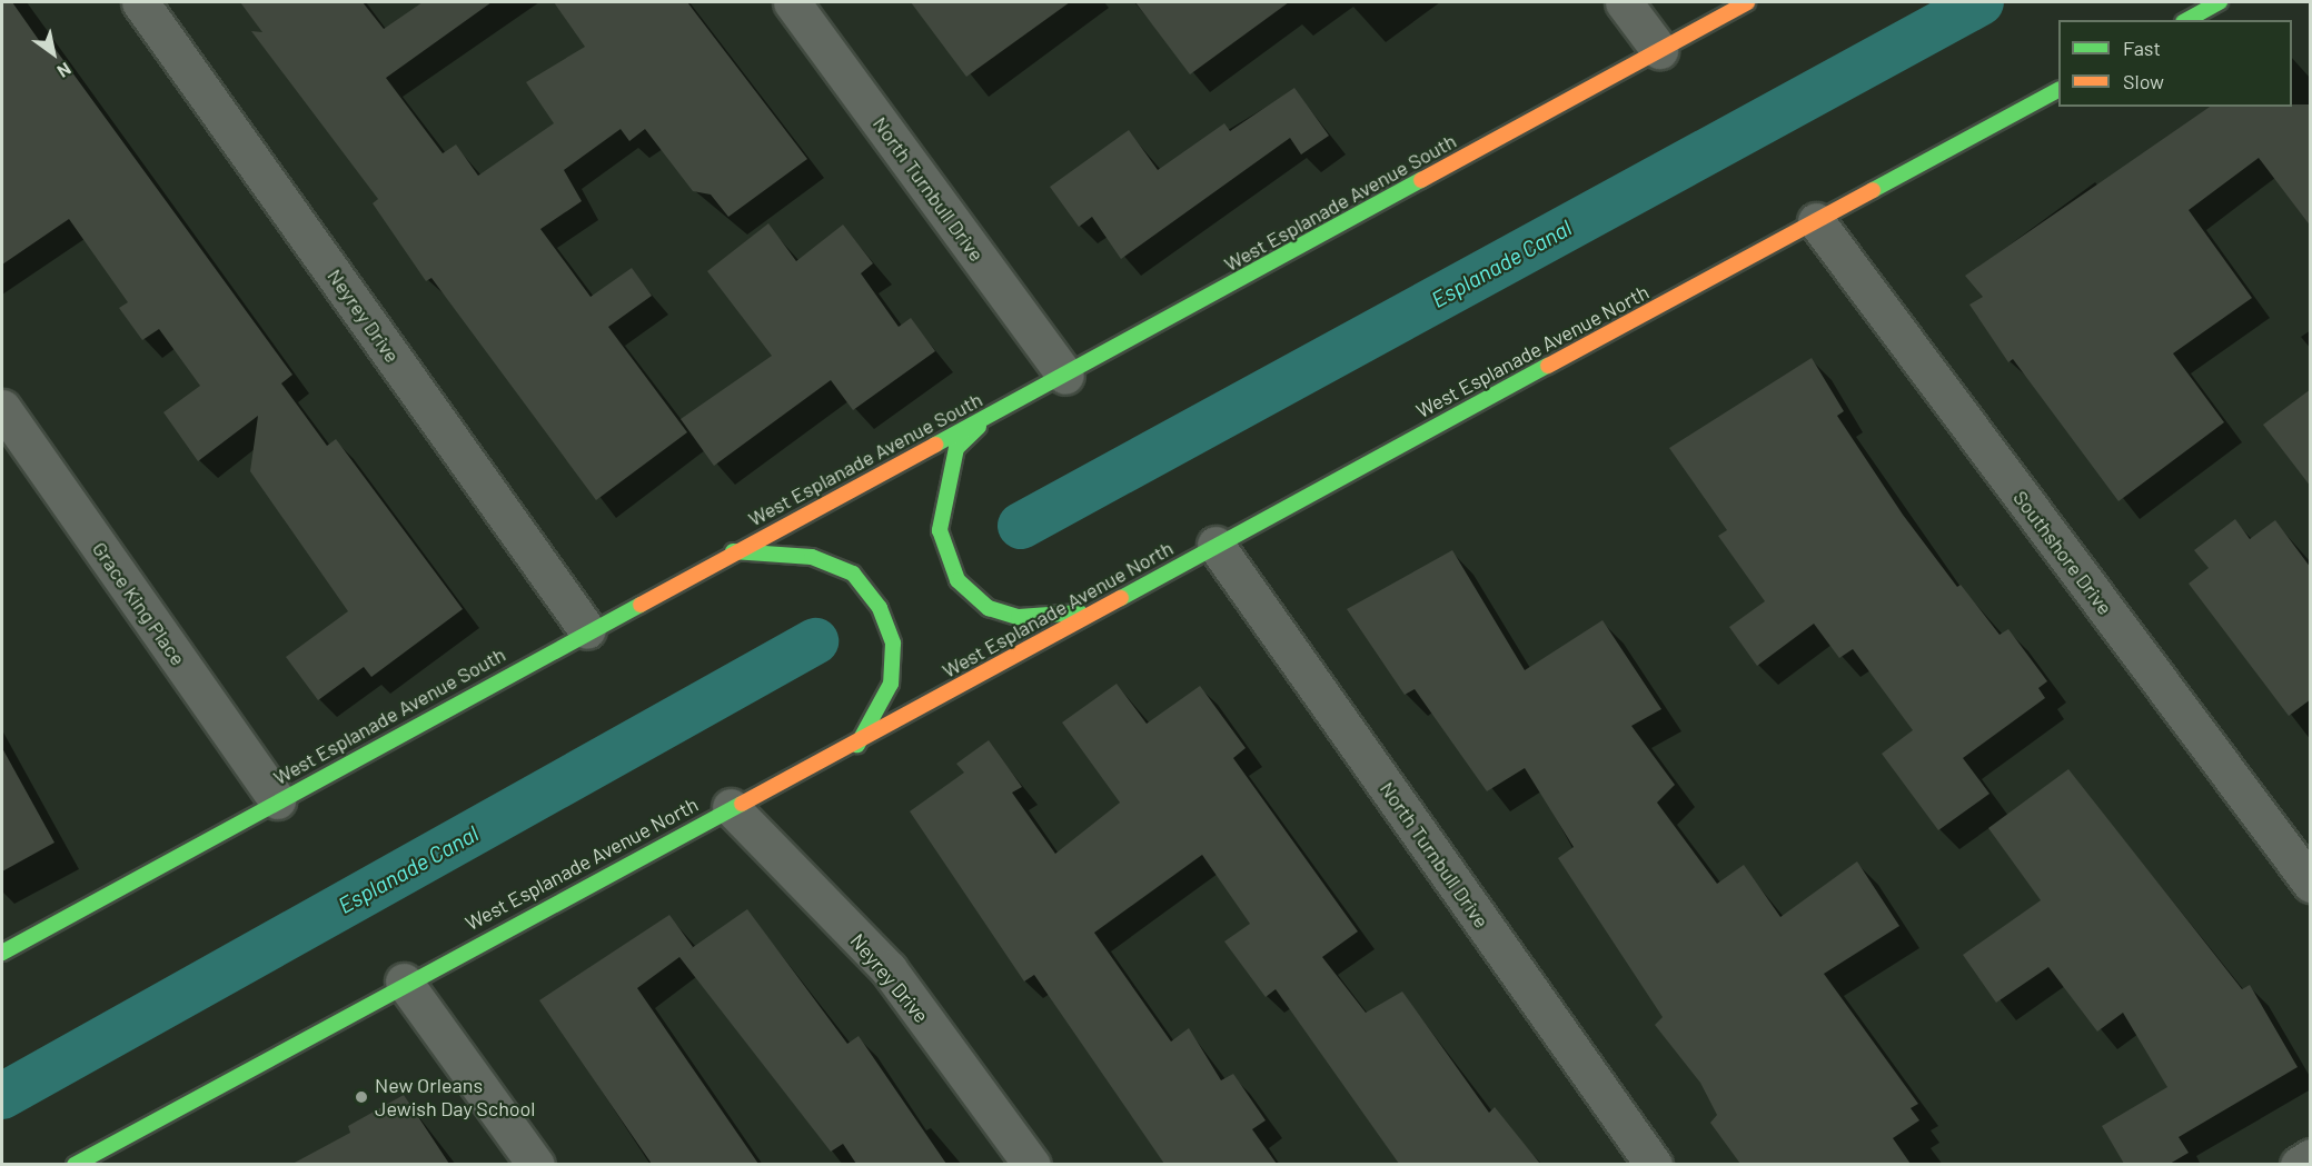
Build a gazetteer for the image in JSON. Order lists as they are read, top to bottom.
{
  "streets": {
    "main road": ["West Esplanade Avenue South", "West Esplanade Avenue North"],
    "street": [
      "North Turnbull Drive",
      "Neyrey Drive",
      "Southshore Drive",
      "Grace King Place"
    ]
  },
  "crossings": [
    ["North Turnbull Drive", "West Esplanade Avenue South"],
    ["North Turnbull Drive", "West Esplanade Avenue North"],
    ["West Esplanade Avenue South", "Neyrey Drive"],
    ["West Esplanade Avenue South", "Grace King Place"],
    ["Neyrey Drive", "West Esplanade Avenue North"],
    ["West Esplanade Avenue North", "Southshore Drive"]
  ],
  "water": ["Esplanade Canal"],
  "places": ["New Orleans Jewish Day School"],
  "legend": ["Fast", "Slow"],
  "north": "bottom right"
}
